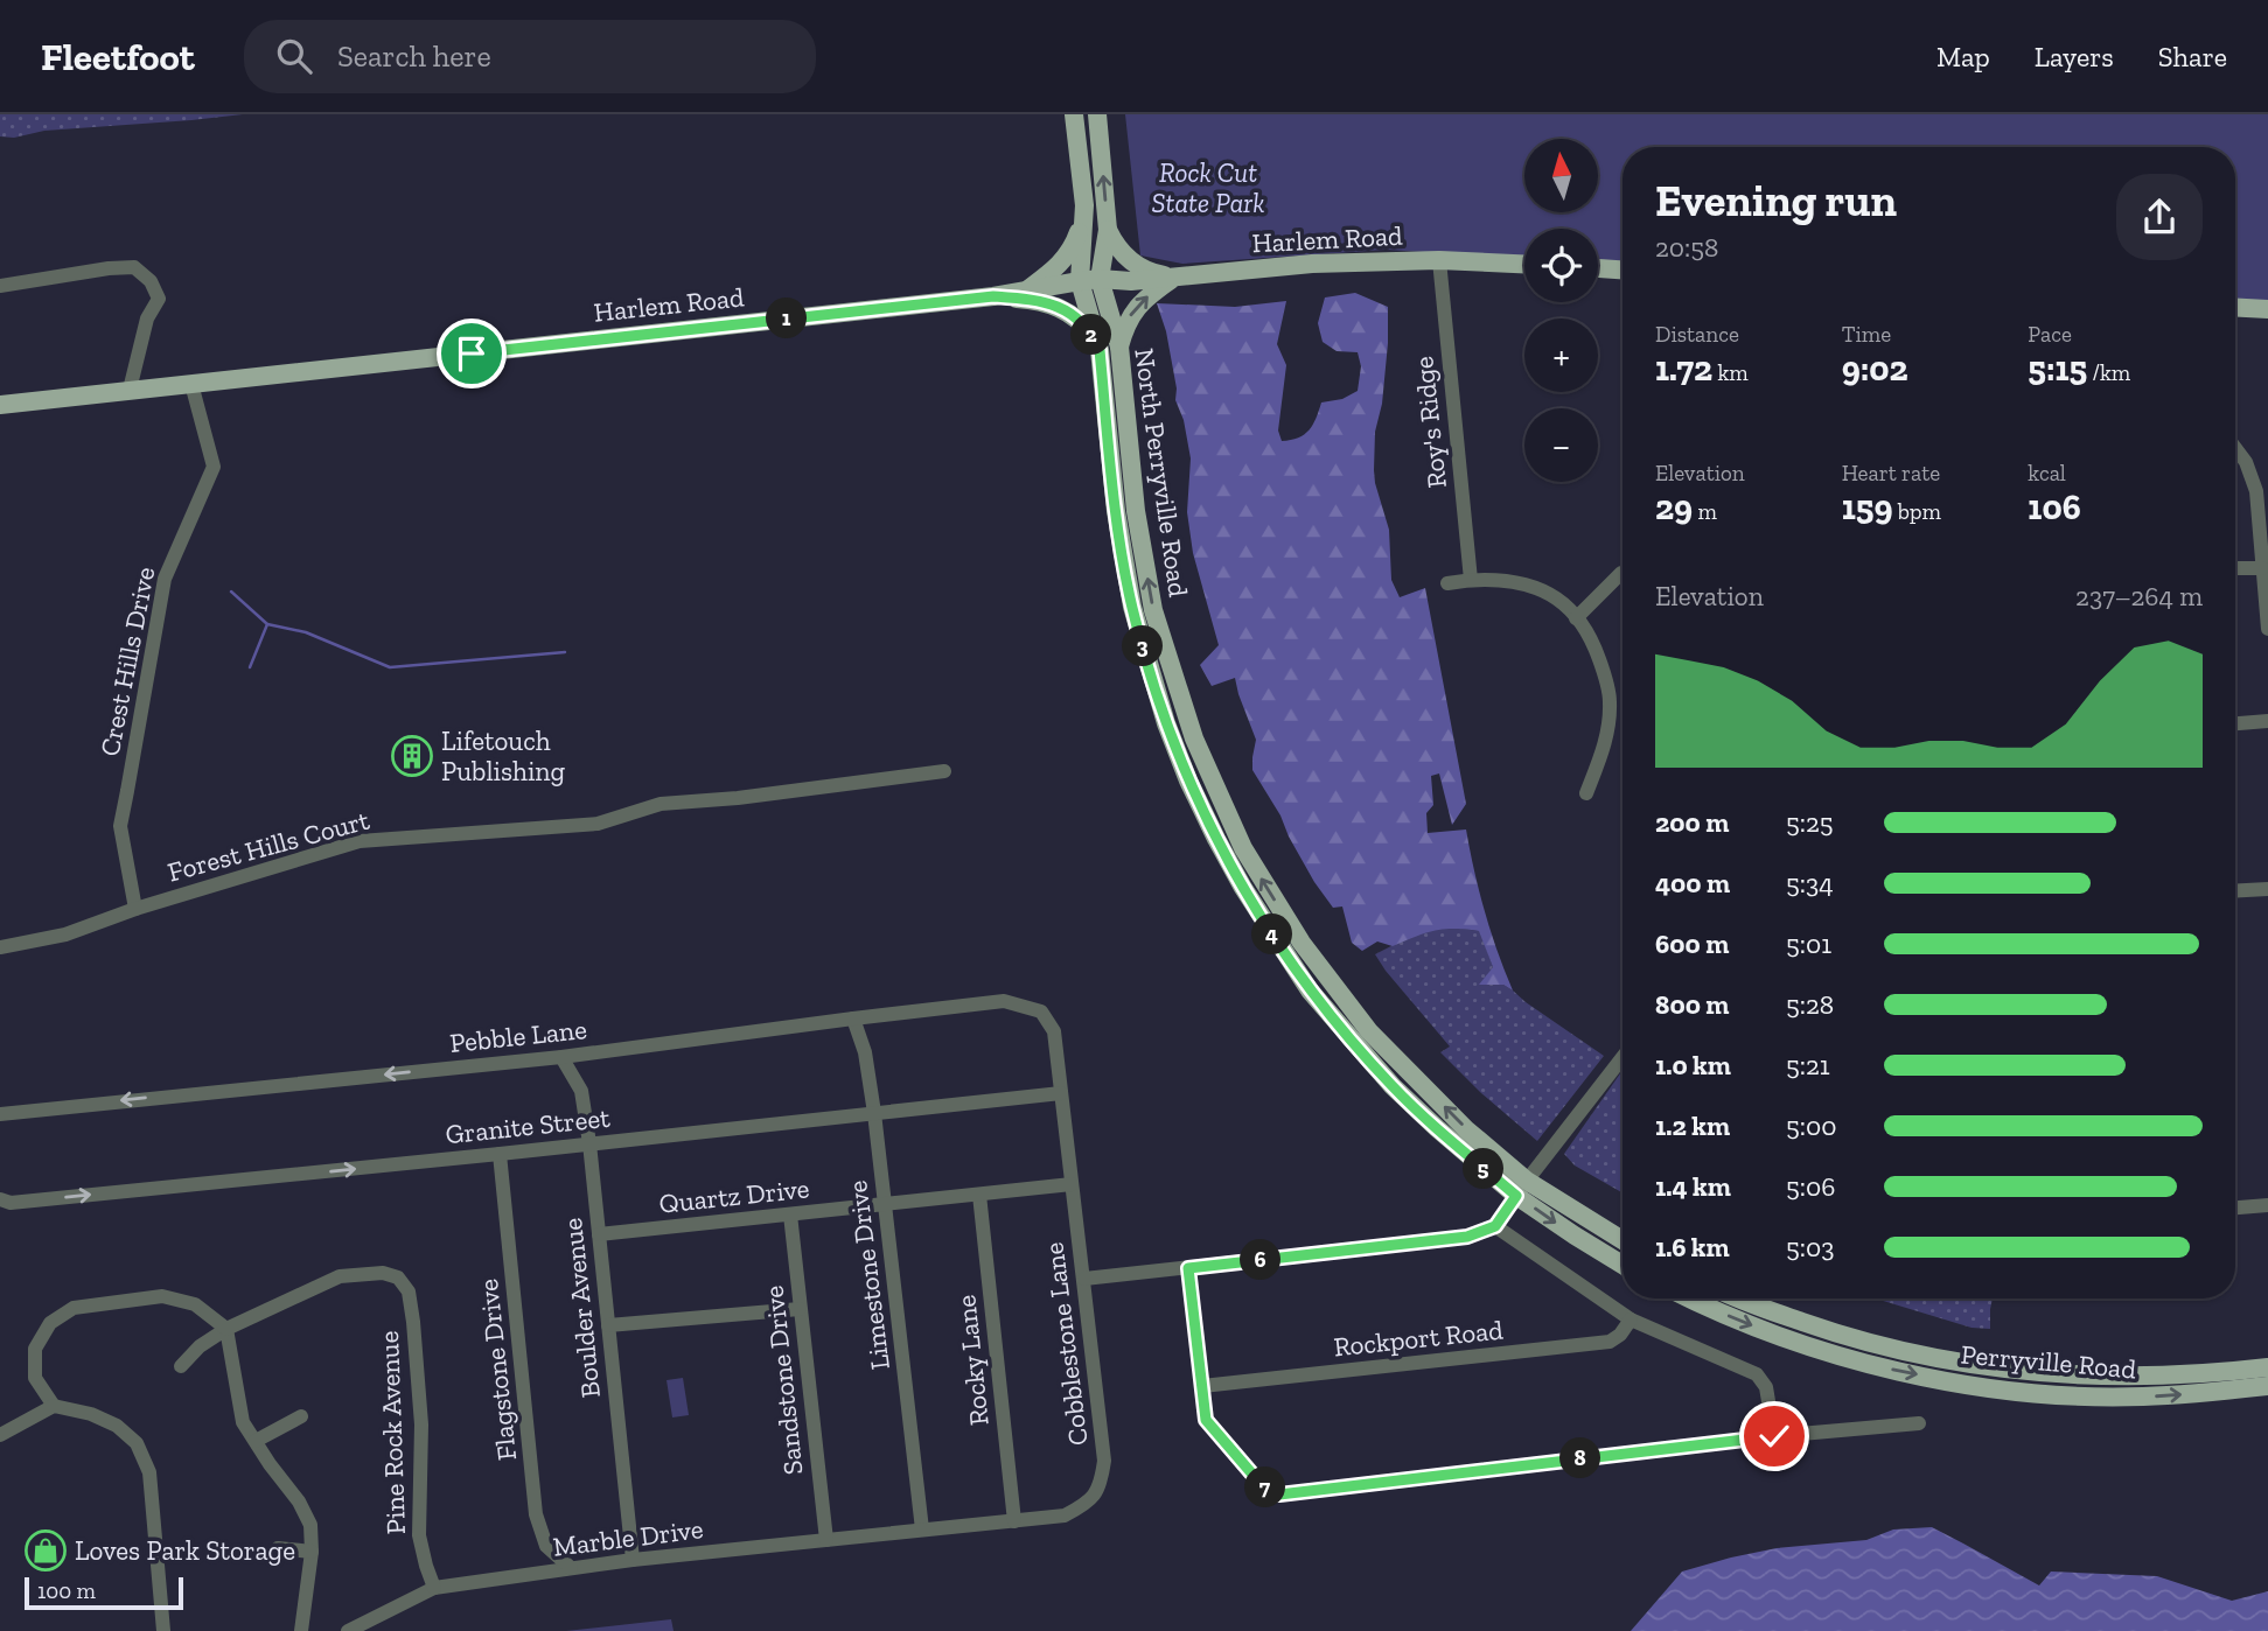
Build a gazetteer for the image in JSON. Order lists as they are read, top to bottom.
{
  "streets": {
    "main road": ["Harlem Road", "North Perryville Road", "Perryville Road"],
    "street": [
      "Roy's Ridge",
      "Crest Hills Drive",
      "Forest Hills Court",
      "Pebble Lane",
      "Granite Street",
      "Quartz Drive",
      "Limestone Drive",
      "Boulder Avenue",
      "Rockport Road",
      "Cobblestone Lane",
      "Rocky Lane",
      "Flagstone Drive",
      "Sandstone Drive",
      "Pine Rock Avenue",
      "Marble Drive"
    ]
  },
  "crossings": [
    ["Harlem Road", "Roy's Ridge"],
    ["Harlem Road", "North Perryville Road"],
    ["Harlem Road", "Crest Hills Drive"],
    ["Crest Hills Drive", "Forest Hills Court"],
    ["Pebble Lane", "Limestone Drive"],
    ["Pebble Lane", "Boulder Avenue"],
    ["Pebble Lane", "Cobblestone Lane"],
    ["Granite Street", "Limestone Drive"],
    ["Granite Street", "Boulder Avenue"],
    ["Granite Street", "Cobblestone Lane"],
    ["Granite Street", "Flagstone Drive"],
    ["Quartz Drive", "Limestone Drive"],
    ["Quartz Drive", "Boulder Avenue"],
    ["Quartz Drive", "Cobblestone Lane"],
    ["Quartz Drive", "Rocky Lane"],
    ["Quartz Drive", "Sandstone Drive"],
    ["Limestone Drive", "Cobblestone Lane"],
    ["Limestone Drive", "Marble Drive"],
    ["Boulder Avenue", "Marble Drive"],
    ["Cobblestone Lane", "Rocky Lane"],
    ["Cobblestone Lane", "Marble Drive"],
    ["Flagstone Drive", "Marble Drive"],
    ["Sandstone Drive", "Marble Drive"],
    ["Pine Rock Avenue", "Marble Drive"]
  ],
  "one_way": ["Pebble Lane", "Granite Street"],
  "parks": ["Rock Cut State Park"],
  "places": {
    "building": ["Lifetouch Publishing"],
    "shop": ["Loves Park Storage"]
  },
  "scale_bar": "100 m",
  "north": "top",
  "page": {
    "header": "Fleetfoot",
    "search": "Search here",
    "nav": ["Map", "Layers", "Share"],
    "map_buttons": ["+", "−"],
    "heading": ["Evening run", "20:58"],
    "stats": [
      ["Distance", "1.72 km"],
      ["Time", "9:02"],
      ["Pace", "5:15 /km"],
      ["Elevation", "29 m"],
      ["Heart rate", "159 bpm"],
      ["kcal", "106"]
    ],
    "pins": [
      "1",
      "2",
      "3",
      "4",
      "5",
      "6",
      "8",
      "7"
    ],
    "chart": ["Elevation", "237–264 m"],
    "list": [
      {
        "name": "200 m",
        "note": "5:25"
      },
      {
        "name": "400 m",
        "note": "5:34"
      },
      {
        "name": "600 m",
        "note": "5:01"
      },
      {
        "name": "800 m",
        "note": "5:28"
      },
      {
        "name": "1.0 km",
        "note": "5:21"
      },
      {
        "name": "1.2 km",
        "note": "5:00"
      },
      {
        "name": "1.4 km",
        "note": "5:06"
      },
      {
        "name": "1.6 km",
        "note": "5:03"
      }
    ],
    "scale": "100 m"
  }
}
